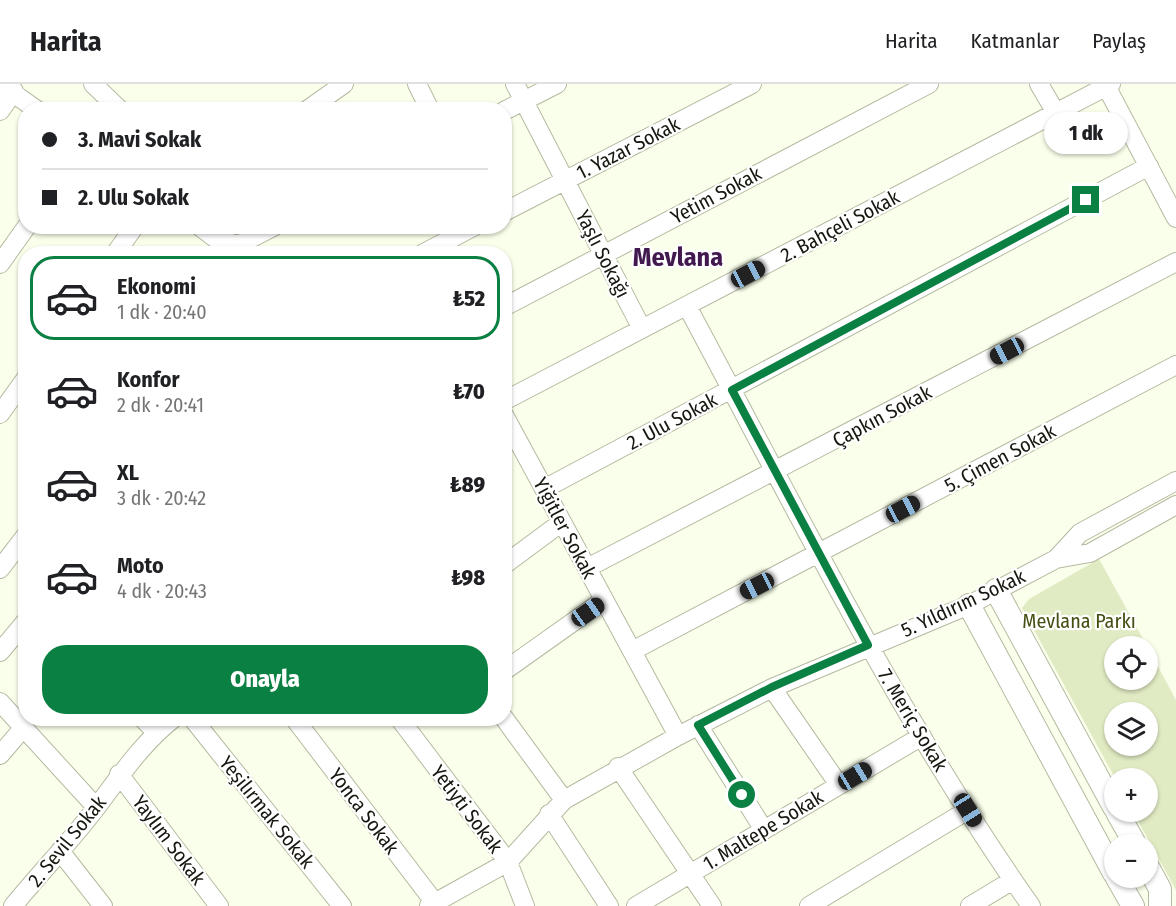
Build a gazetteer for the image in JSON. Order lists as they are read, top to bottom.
{
  "streets": {
    "street": [
      "1. Yazar Sokak",
      "Yetim Sokak",
      "2. Bahçeli Sokak",
      "Yaşlı Sokağı",
      "Çapkın Sokak",
      "2. Ulu Sokak",
      "5. Çimen Sokak",
      "Yiğitler Sokak",
      "5. Yıldırım Sokak",
      "7. Meriç Sokak",
      "Yetiyti Sokak",
      "Yonca Sokak",
      "Yeşilırmak Sokak",
      "1. Maltepe Sokak",
      "Yaylım Sokak",
      "2. Sevil Sokak"
    ]
  },
  "crossings": [
    ["1. Yazar Sokak", "Yaşlı Sokağı"],
    ["Yetim Sokak", "Yaşlı Sokağı"],
    ["2. Bahçeli Sokak", "Yaşlı Sokağı"],
    ["2. Bahçeli Sokak", "7. Meriç Sokak"],
    ["Çapkın Sokak", "Yiğitler Sokak"],
    ["Çapkın Sokak", "7. Meriç Sokak"],
    ["2. Ulu Sokak", "Yiğitler Sokak"],
    ["2. Ulu Sokak", "7. Meriç Sokak"],
    ["5. Çimen Sokak", "Yiğitler Sokak"],
    ["5. Çimen Sokak", "7. Meriç Sokak"],
    ["Yiğitler Sokak", "5. Yıldırım Sokak"],
    ["5. Yıldırım Sokak", "7. Meriç Sokak"],
    ["5. Yıldırım Sokak", "Yetiyti Sokak"],
    ["7. Meriç Sokak", "1. Maltepe Sokak"],
    ["Yaylım Sokak", "2. Sevil Sokak"]
  ],
  "districts": ["Mevlana"],
  "parks": ["Mevlana Parkı"],
  "page": {
    "header": "Harita",
    "nav": ["Harita", "Katmanlar", "Paylaş"],
    "banner": ["3. Mavi Sokak", "2. Ulu Sokak"],
    "bubble": "1 dk",
    "list": [
      {
        "name": "Ekonomi",
        "note": "1 dk · 20:40",
        "value": "₺52"
      },
      {
        "name": "Konfor",
        "note": "2 dk · 20:41",
        "value": "₺70"
      },
      {
        "name": "XL",
        "note": "3 dk · 20:42",
        "value": "₺89"
      },
      {
        "name": "Moto",
        "note": "4 dk · 20:43",
        "value": "₺98"
      }
    ],
    "buttons": "Onayla",
    "map_buttons": ["+", "−"]
  }
}
